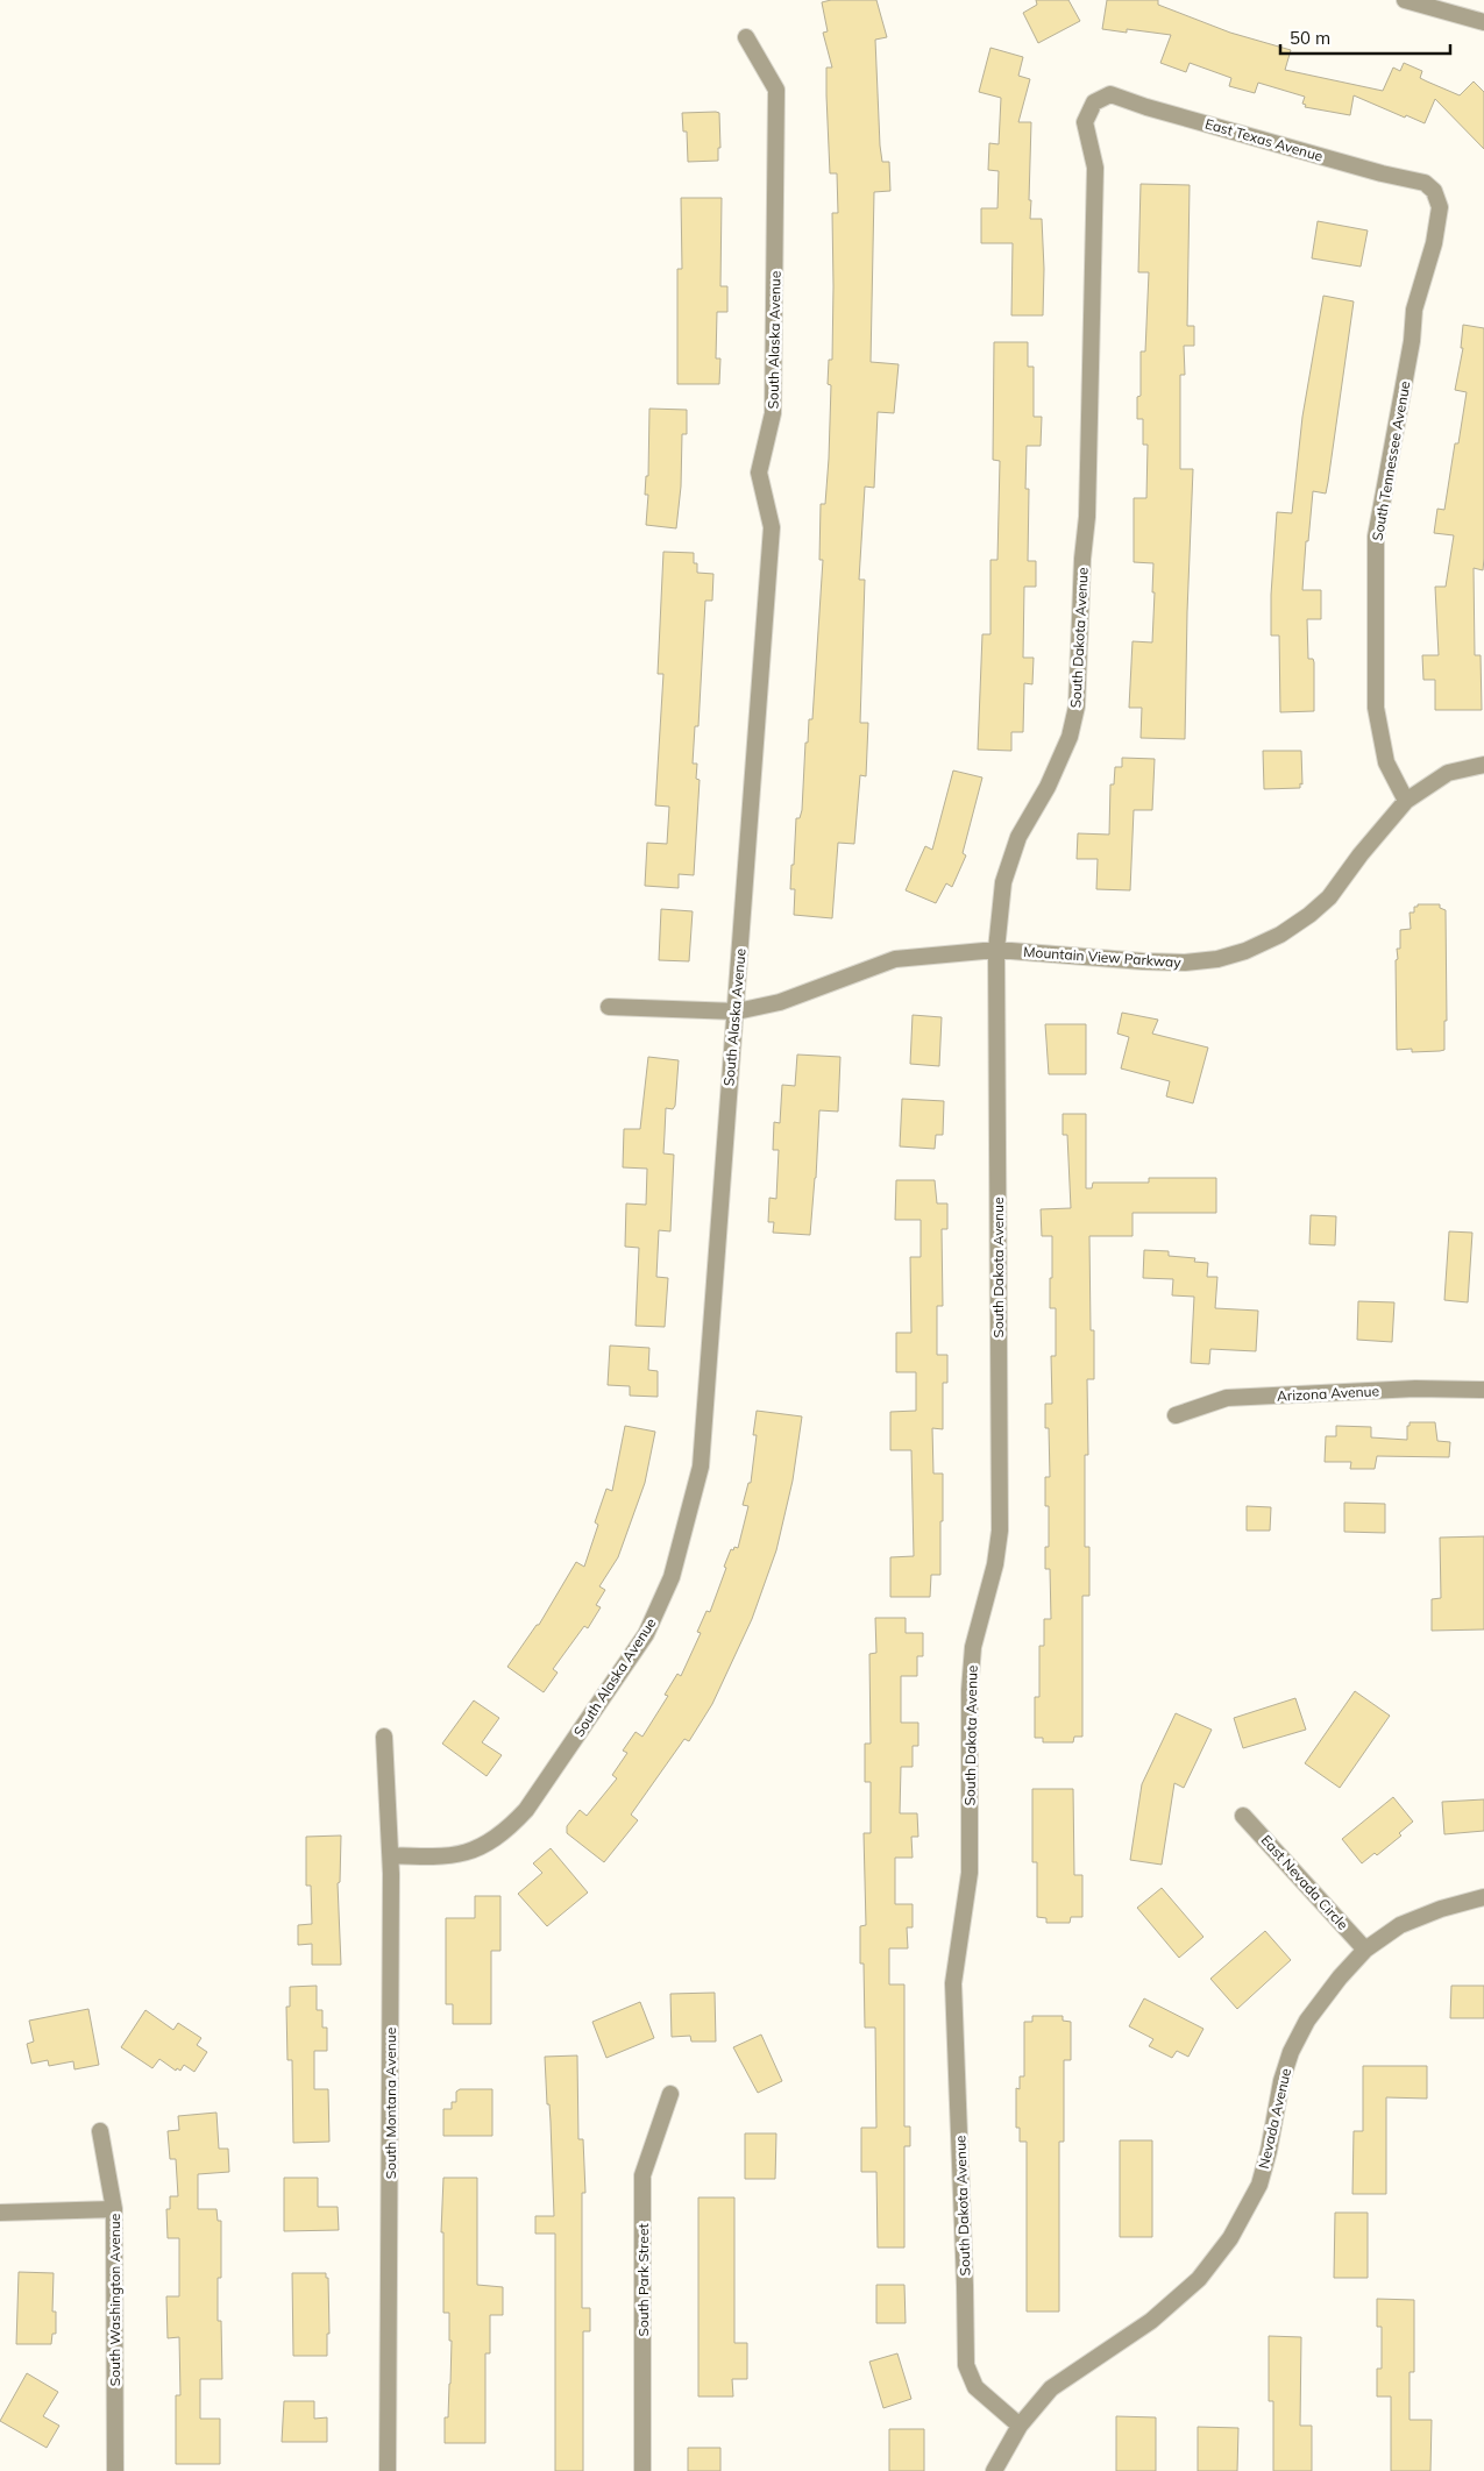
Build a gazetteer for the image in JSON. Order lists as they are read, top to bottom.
{
  "streets": {
    "street": [
      "East Texas Avenue",
      "South Alaska Avenue",
      "South Tennessee Avenue",
      "South Dakota Avenue",
      "Mountain View Parkway",
      "Arizona Avenue",
      "East Nevada Circle",
      "South Montana Avenue",
      "Nevada Avenue",
      "South Park Street",
      "South Washington Avenue"
    ]
  },
  "crossings": [
    ["East Texas Avenue", "South Tennessee Avenue"],
    ["East Texas Avenue", "South Dakota Avenue"],
    ["South Alaska Avenue", "Mountain View Parkway"],
    ["South Alaska Avenue", "South Montana Avenue"],
    ["South Tennessee Avenue", "Mountain View Parkway"],
    ["South Dakota Avenue", "Mountain View Parkway"],
    ["South Dakota Avenue", "Nevada Avenue"],
    ["East Nevada Circle", "Nevada Avenue"]
  ],
  "scale_bar": "50 m"
}
